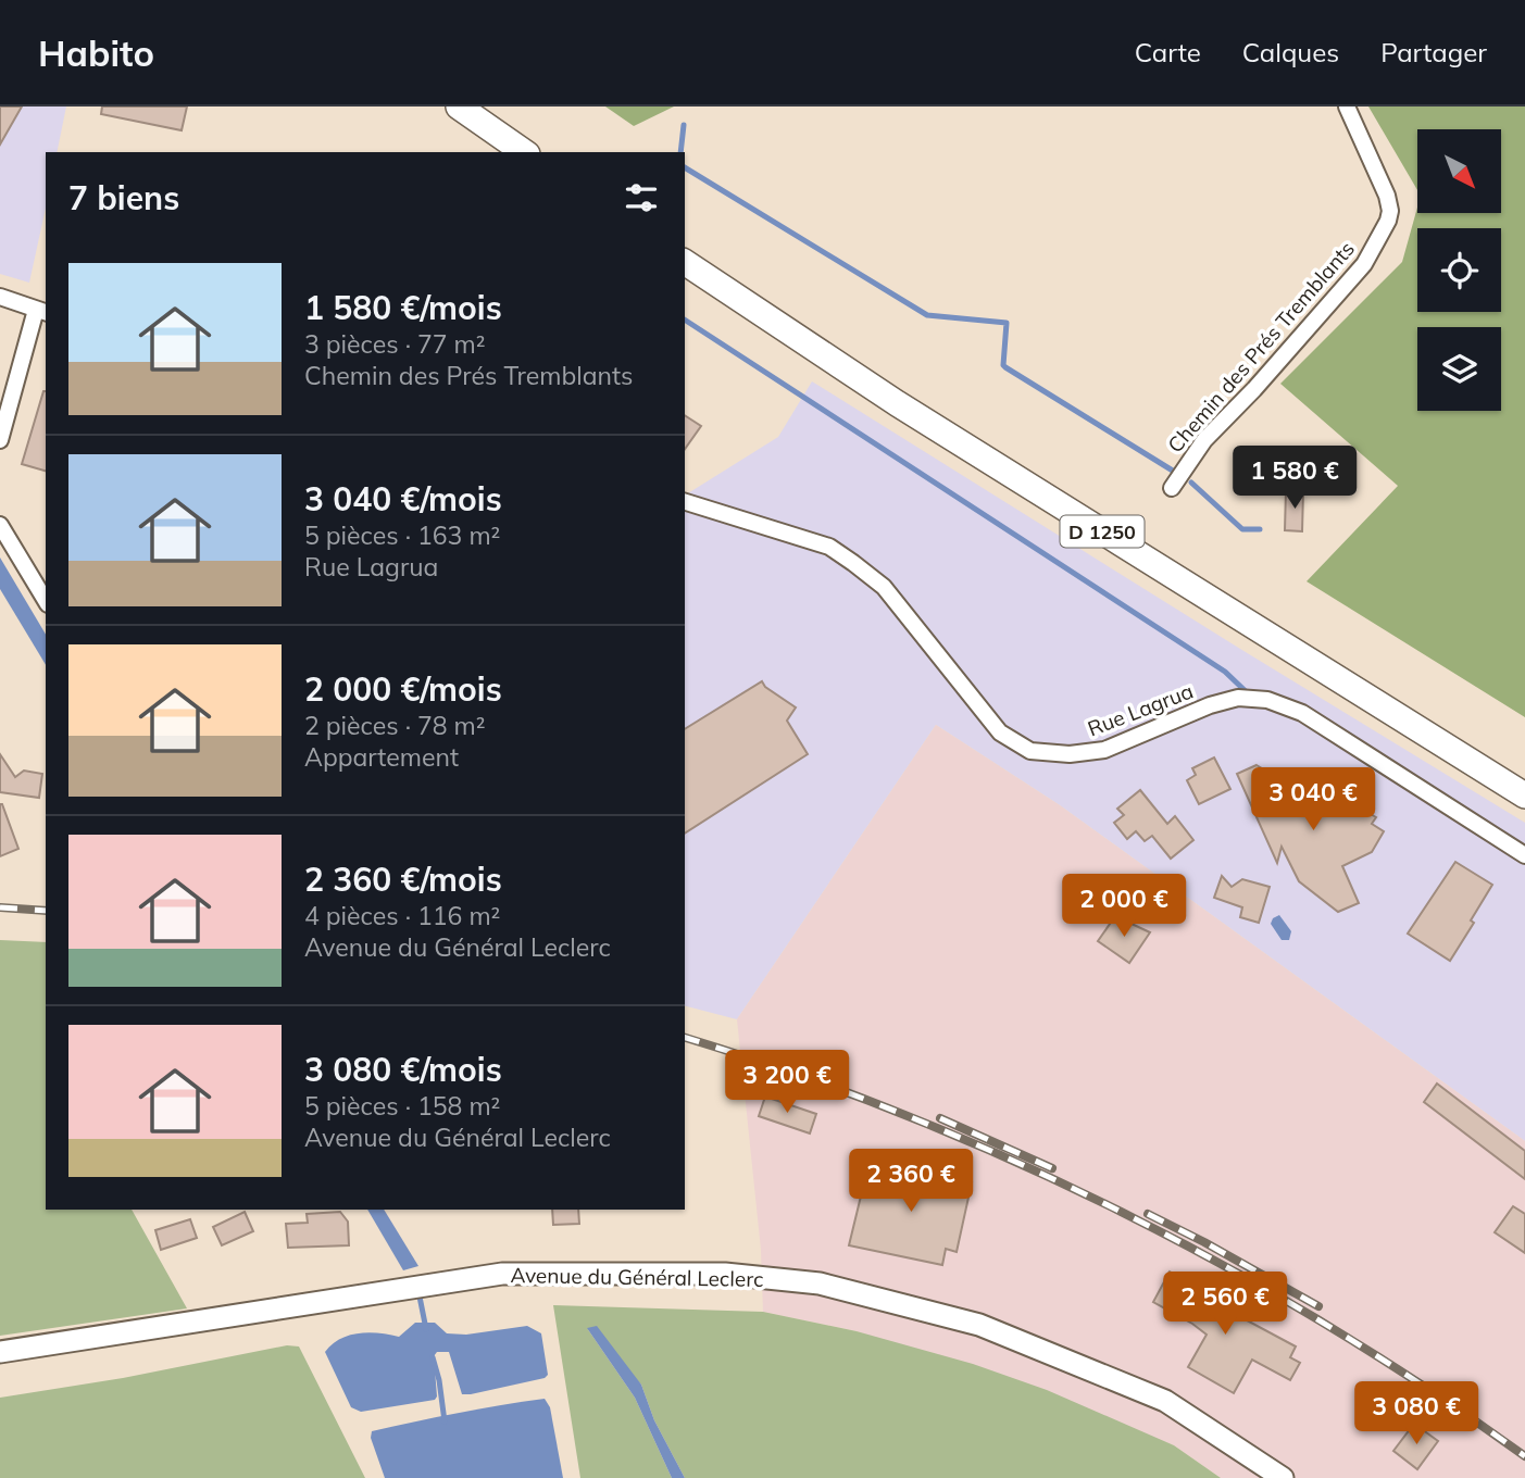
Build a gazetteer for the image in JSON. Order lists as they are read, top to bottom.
{
  "streets": {
    "main road": ["D 1250", "Avenue du Général Leclerc"],
    "street": ["Chemin des Prés Tremblants", "Rue Lagrua"]
  },
  "north": "bottom right",
  "page": {
    "header": "Habito",
    "nav": ["Carte", "Calques", "Partager"],
    "heading": "7 biens",
    "list": [
      {
        "name": "1 580 €/mois",
        "note": "3 pièces · 77 m² · Chemin des Prés Tremblants"
      },
      {
        "name": "3 040 €/mois",
        "note": "5 pièces · 163 m² · Rue Lagrua"
      },
      {
        "name": "2 000 €/mois",
        "note": "2 pièces · 78 m² · Appartement"
      },
      {
        "name": "2 360 €/mois",
        "note": "4 pièces · 116 m² · Avenue du Général Leclerc"
      },
      {
        "name": "3 080 €/mois",
        "note": "5 pièces · 158 m² · Avenue du Général Leclerc"
      }
    ],
    "price": [
      "1 580 €",
      "3 040 €",
      "2 000 €",
      "3 200 €",
      "2 360 €",
      "2 560 €",
      "3 080 €"
    ]
  }
}
